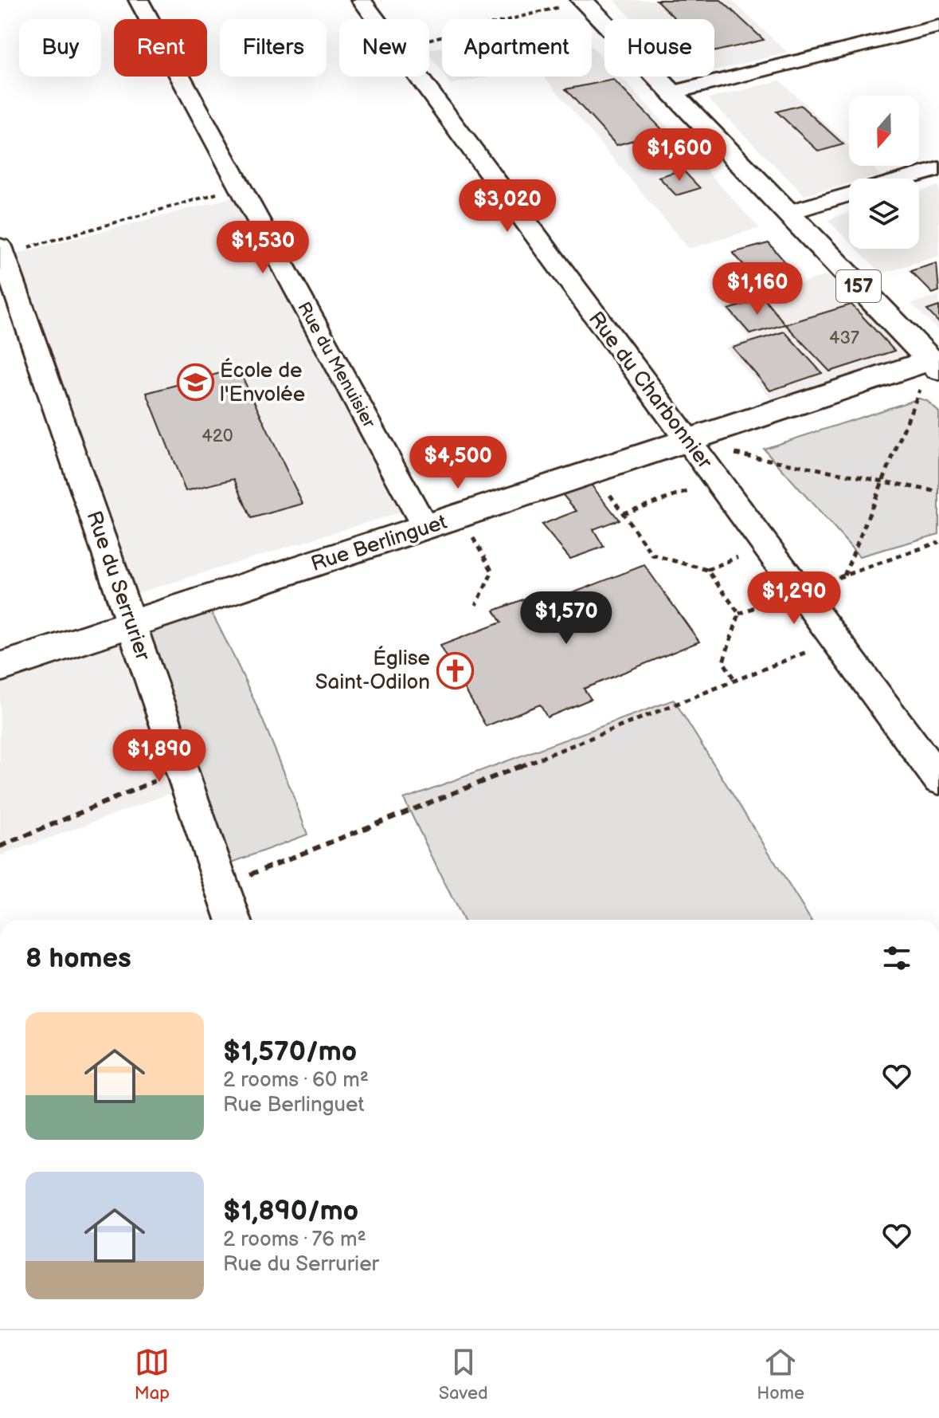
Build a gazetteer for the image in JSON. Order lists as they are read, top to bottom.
{
  "streets": {
    "street": [
      "157",
      "Rue du Menuisier",
      "Rue du Charbonnier",
      "Rue Berlinguet",
      "Rue du Serrurier"
    ]
  },
  "crossings": [
    ["157", "Rue Berlinguet"],
    ["Rue du Menuisier", "Rue Berlinguet"],
    ["Rue du Charbonnier", "Rue Berlinguet"],
    ["Rue Berlinguet", "Rue du Serrurier"]
  ],
  "places": {
    "school or university": ["École de l'Envolée"],
    "church": ["Église Saint-Odilon"]
  },
  "house_numbers": ["437", "420"],
  "north": "bottom",
  "page": {
    "chip": [
      "Buy",
      "Rent",
      "Filters",
      "New",
      "Apartment",
      "House"
    ],
    "price": [
      "$1,600",
      "$3,020",
      "$1,530",
      "$1,160",
      "$4,500",
      "$1,290",
      "$1,570",
      "$1,890"
    ],
    "heading": "8 homes",
    "list": [
      {
        "name": "$1,570/mo",
        "note": "2 rooms · 60 m² · Rue Berlinguet"
      },
      {
        "name": "$1,890/mo",
        "note": "2 rooms · 76 m² · Rue du Serrurier"
      }
    ],
    "tabs": ["Map", "Saved", "Home"]
  }
}
